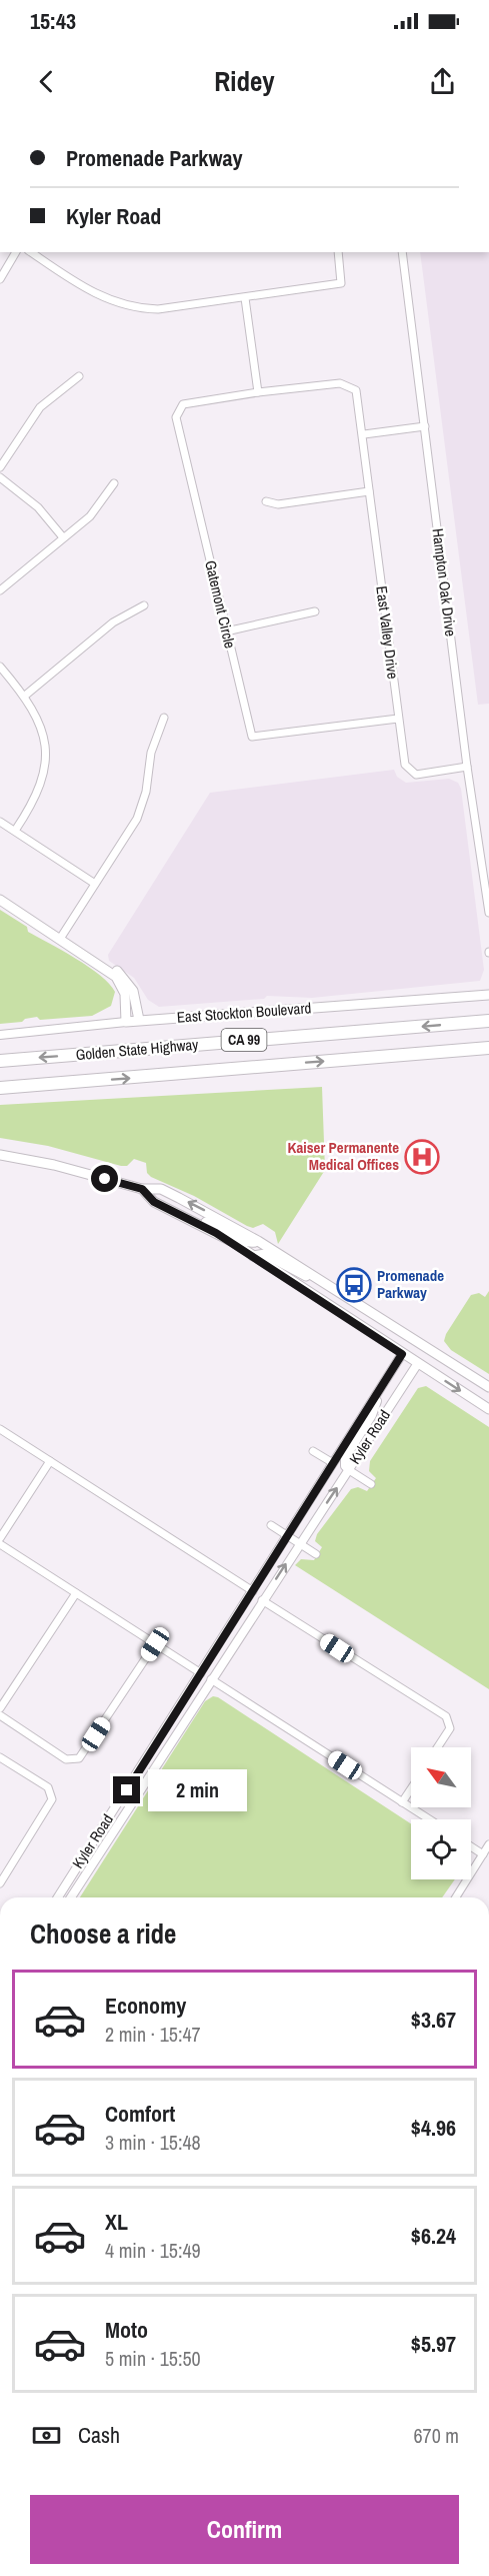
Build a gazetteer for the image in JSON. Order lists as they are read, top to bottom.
{
  "streets": {
    "highway": ["CA 99", "Golden State Highway"],
    "main road": ["East Stockton Boulevard"],
    "street": [
      "Hampton Oak Drive",
      "Gatemont Circle",
      "East Valley Drive",
      "Kyler Road"
    ]
  },
  "crossings": [
    ["Hampton Oak Drive", "East Valley Drive"],
    ["Gatemont Circle", "East Valley Drive"]
  ],
  "places": {
    "hospital": ["Kaiser Permanente Medical Offices"],
    "bus stop": ["Promenade Parkway"]
  },
  "north": "top left",
  "page": {
    "status": "15:43",
    "header": "Ridey",
    "banner": ["Promenade Parkway", "Kyler Road"],
    "bubble": "2 min",
    "heading": "Choose a ride",
    "list": [
      {
        "name": "Economy",
        "note": "2 min · 15:47",
        "value": "$3.67"
      },
      {
        "name": "Comfort",
        "note": "3 min · 15:48",
        "value": "$4.96"
      },
      {
        "name": "XL",
        "note": "4 min · 15:49",
        "value": "$6.24"
      },
      {
        "name": "Moto",
        "note": "5 min · 15:50",
        "value": "$5.97"
      }
    ],
    "pay": ["Cash", "670 m"],
    "buttons": "Confirm"
  }
}
